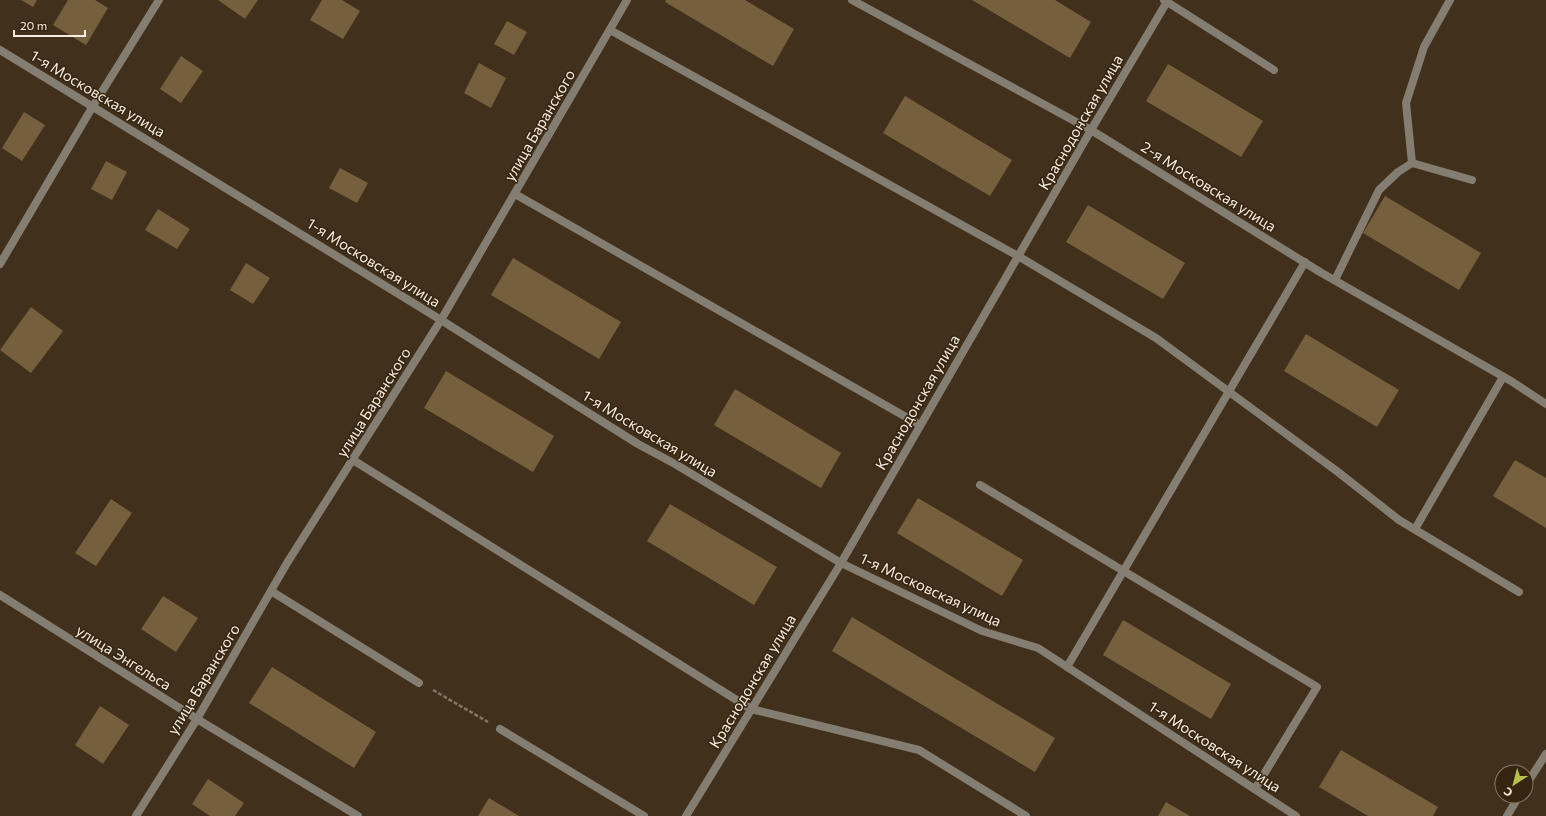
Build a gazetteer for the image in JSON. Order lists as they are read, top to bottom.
{
  "streets": {
    "street": [
      "1-я Московская улица",
      "Краснодонская улица",
      "улица Баранского",
      "2-я Московская улица",
      "улица Энгельса"
    ]
  },
  "crossings": [
    ["1-я Московская улица", "Краснодонская улица"],
    ["1-я Московская улица", "улица Баранского"],
    ["Краснодонская улица", "2-я Московская улица"],
    ["улица Баранского", "улица Энгельса"]
  ],
  "scale_bar": "20 m",
  "north": "bottom left"
}
